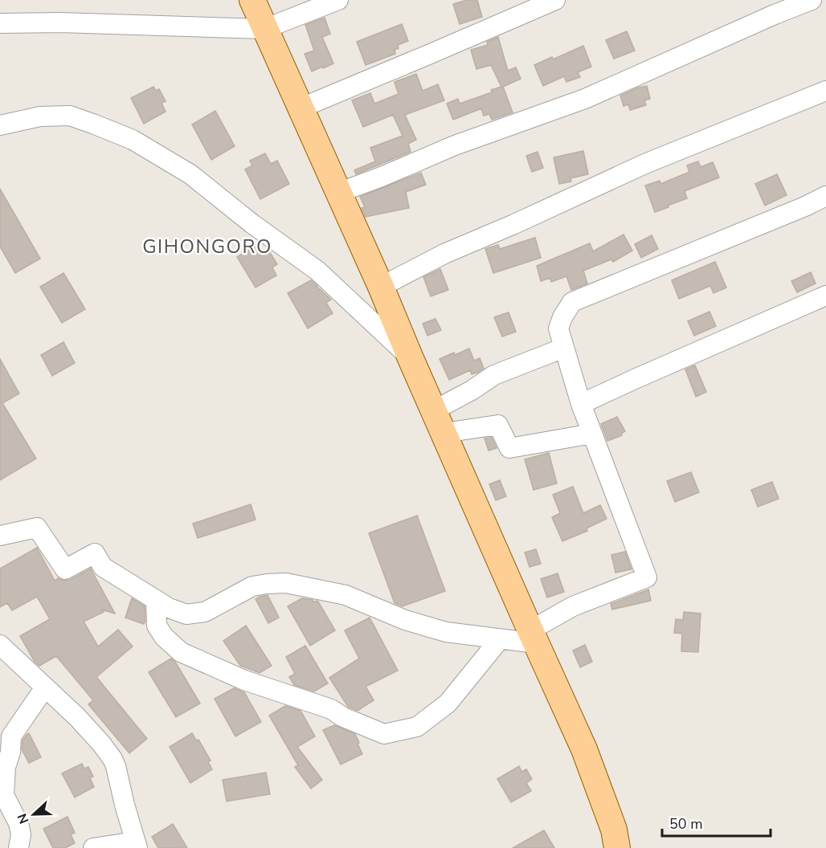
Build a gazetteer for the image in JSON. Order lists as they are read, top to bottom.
{
  "districts": ["GIHONGORO"],
  "scale_bar": "50 m",
  "north": "left"
}
